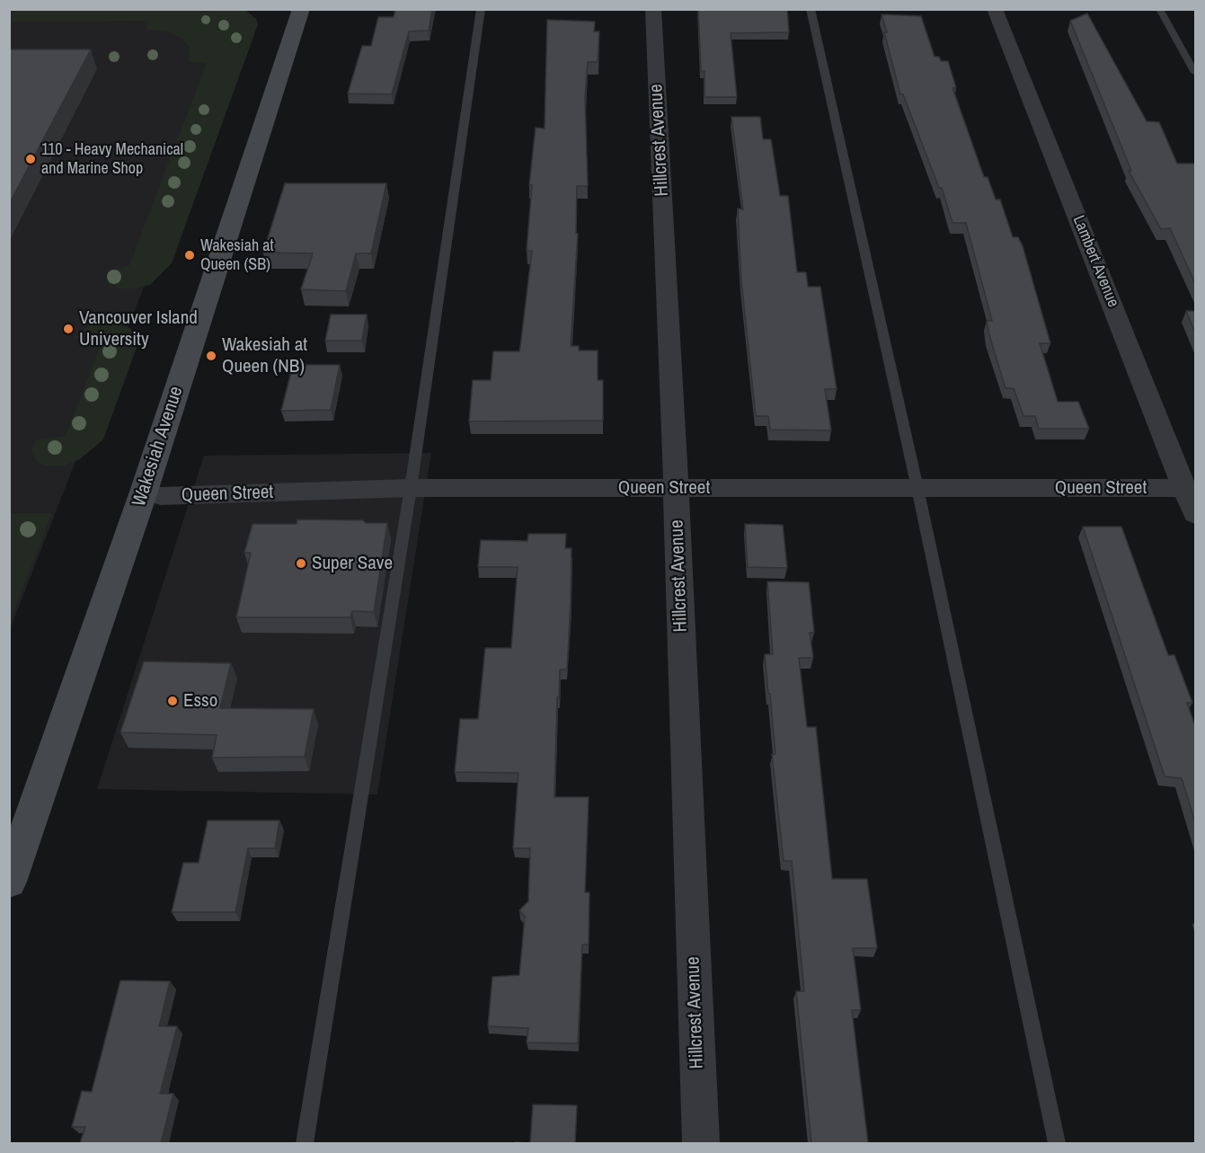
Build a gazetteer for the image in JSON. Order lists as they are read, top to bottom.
{
  "streets": {
    "main road": ["Wakesiah Avenue"],
    "street": ["Hillcrest Avenue", "Lambert Avenue", "Queen Street"]
  },
  "crossings": [
    ["Hillcrest Avenue", "Queen Street"],
    ["Lambert Avenue", "Queen Street"],
    ["Wakesiah Avenue", "Queen Street"]
  ],
  "places": [
    "110 - Heavy Mechanical and Marine Shop",
    "Wakesiah at Queen (SB)",
    "Vancouver Island University",
    "Wakesiah at Queen (NB)",
    "Super Save",
    "Esso"
  ]
}
